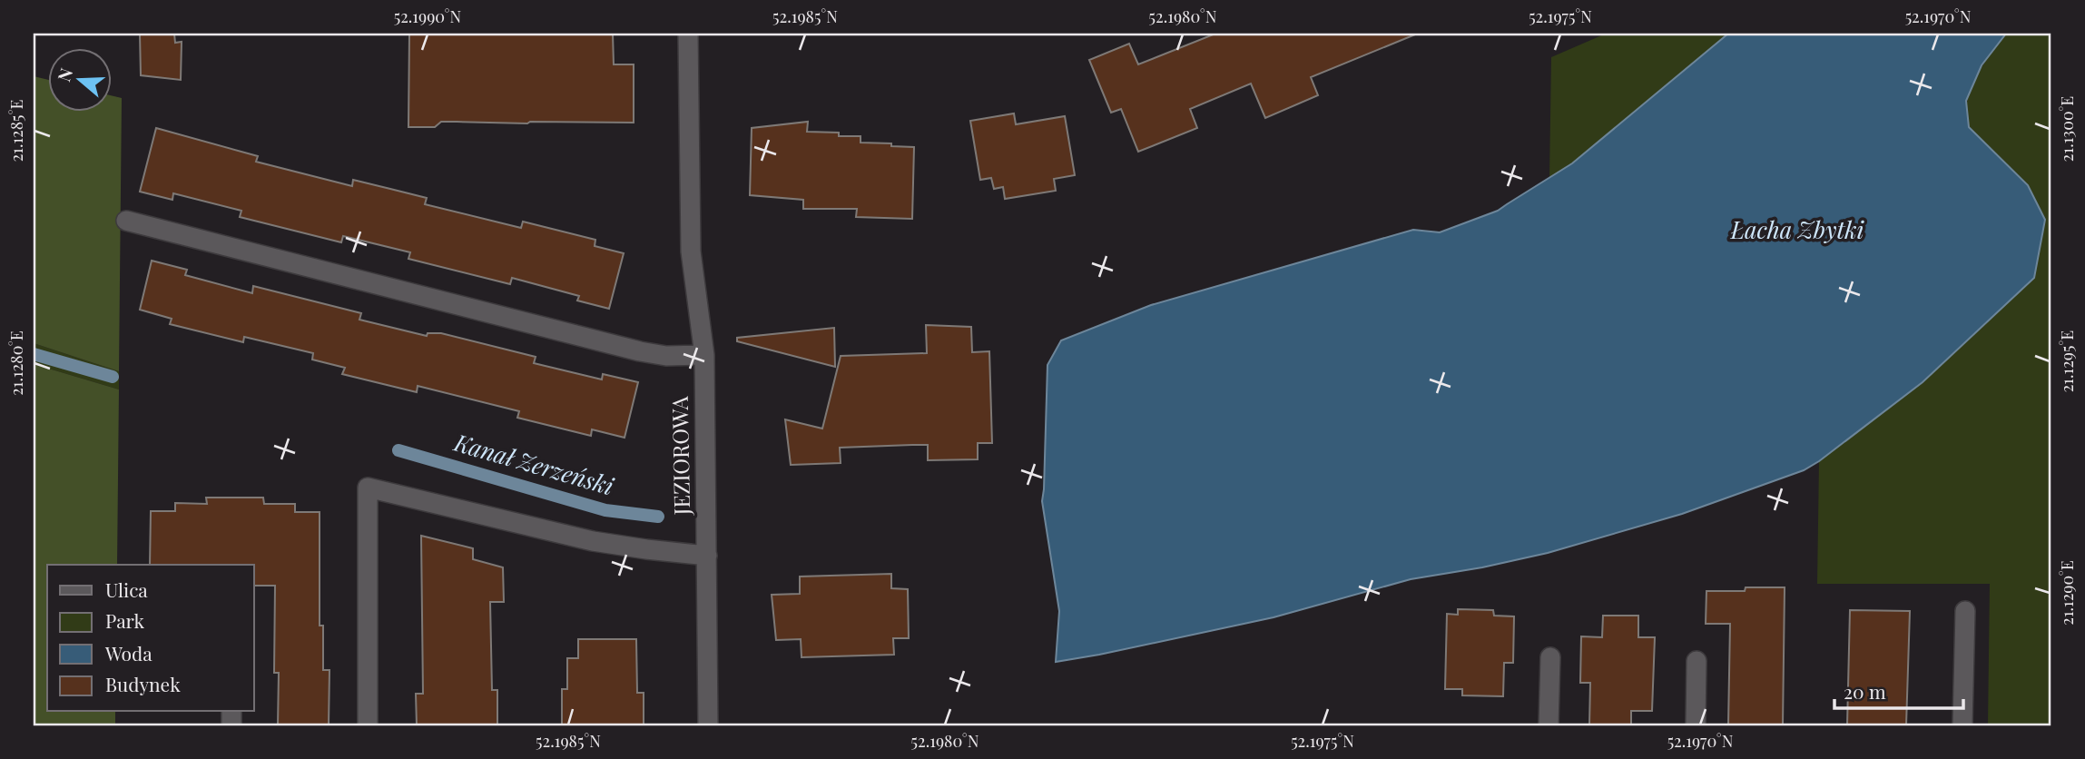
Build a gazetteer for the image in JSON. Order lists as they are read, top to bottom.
{
  "streets": {
    "street": ["JEZIOROWA"]
  },
  "water": ["Łacha Zbytki", "Kanał Zerzeński"],
  "legend": [
    "Ulica",
    "Park",
    "Woda",
    "Budynek"
  ],
  "scale_bar": "20 m",
  "north": "left",
  "coordinates": [
    "52.1990°N",
    "52.1985°N",
    "52.1980°N",
    "52.1975°N",
    "52.1970°N",
    "21.1300°E",
    "21.1285°E",
    "21.1295°E",
    "21.1280°E",
    "21.1290°E"
  ]
}
